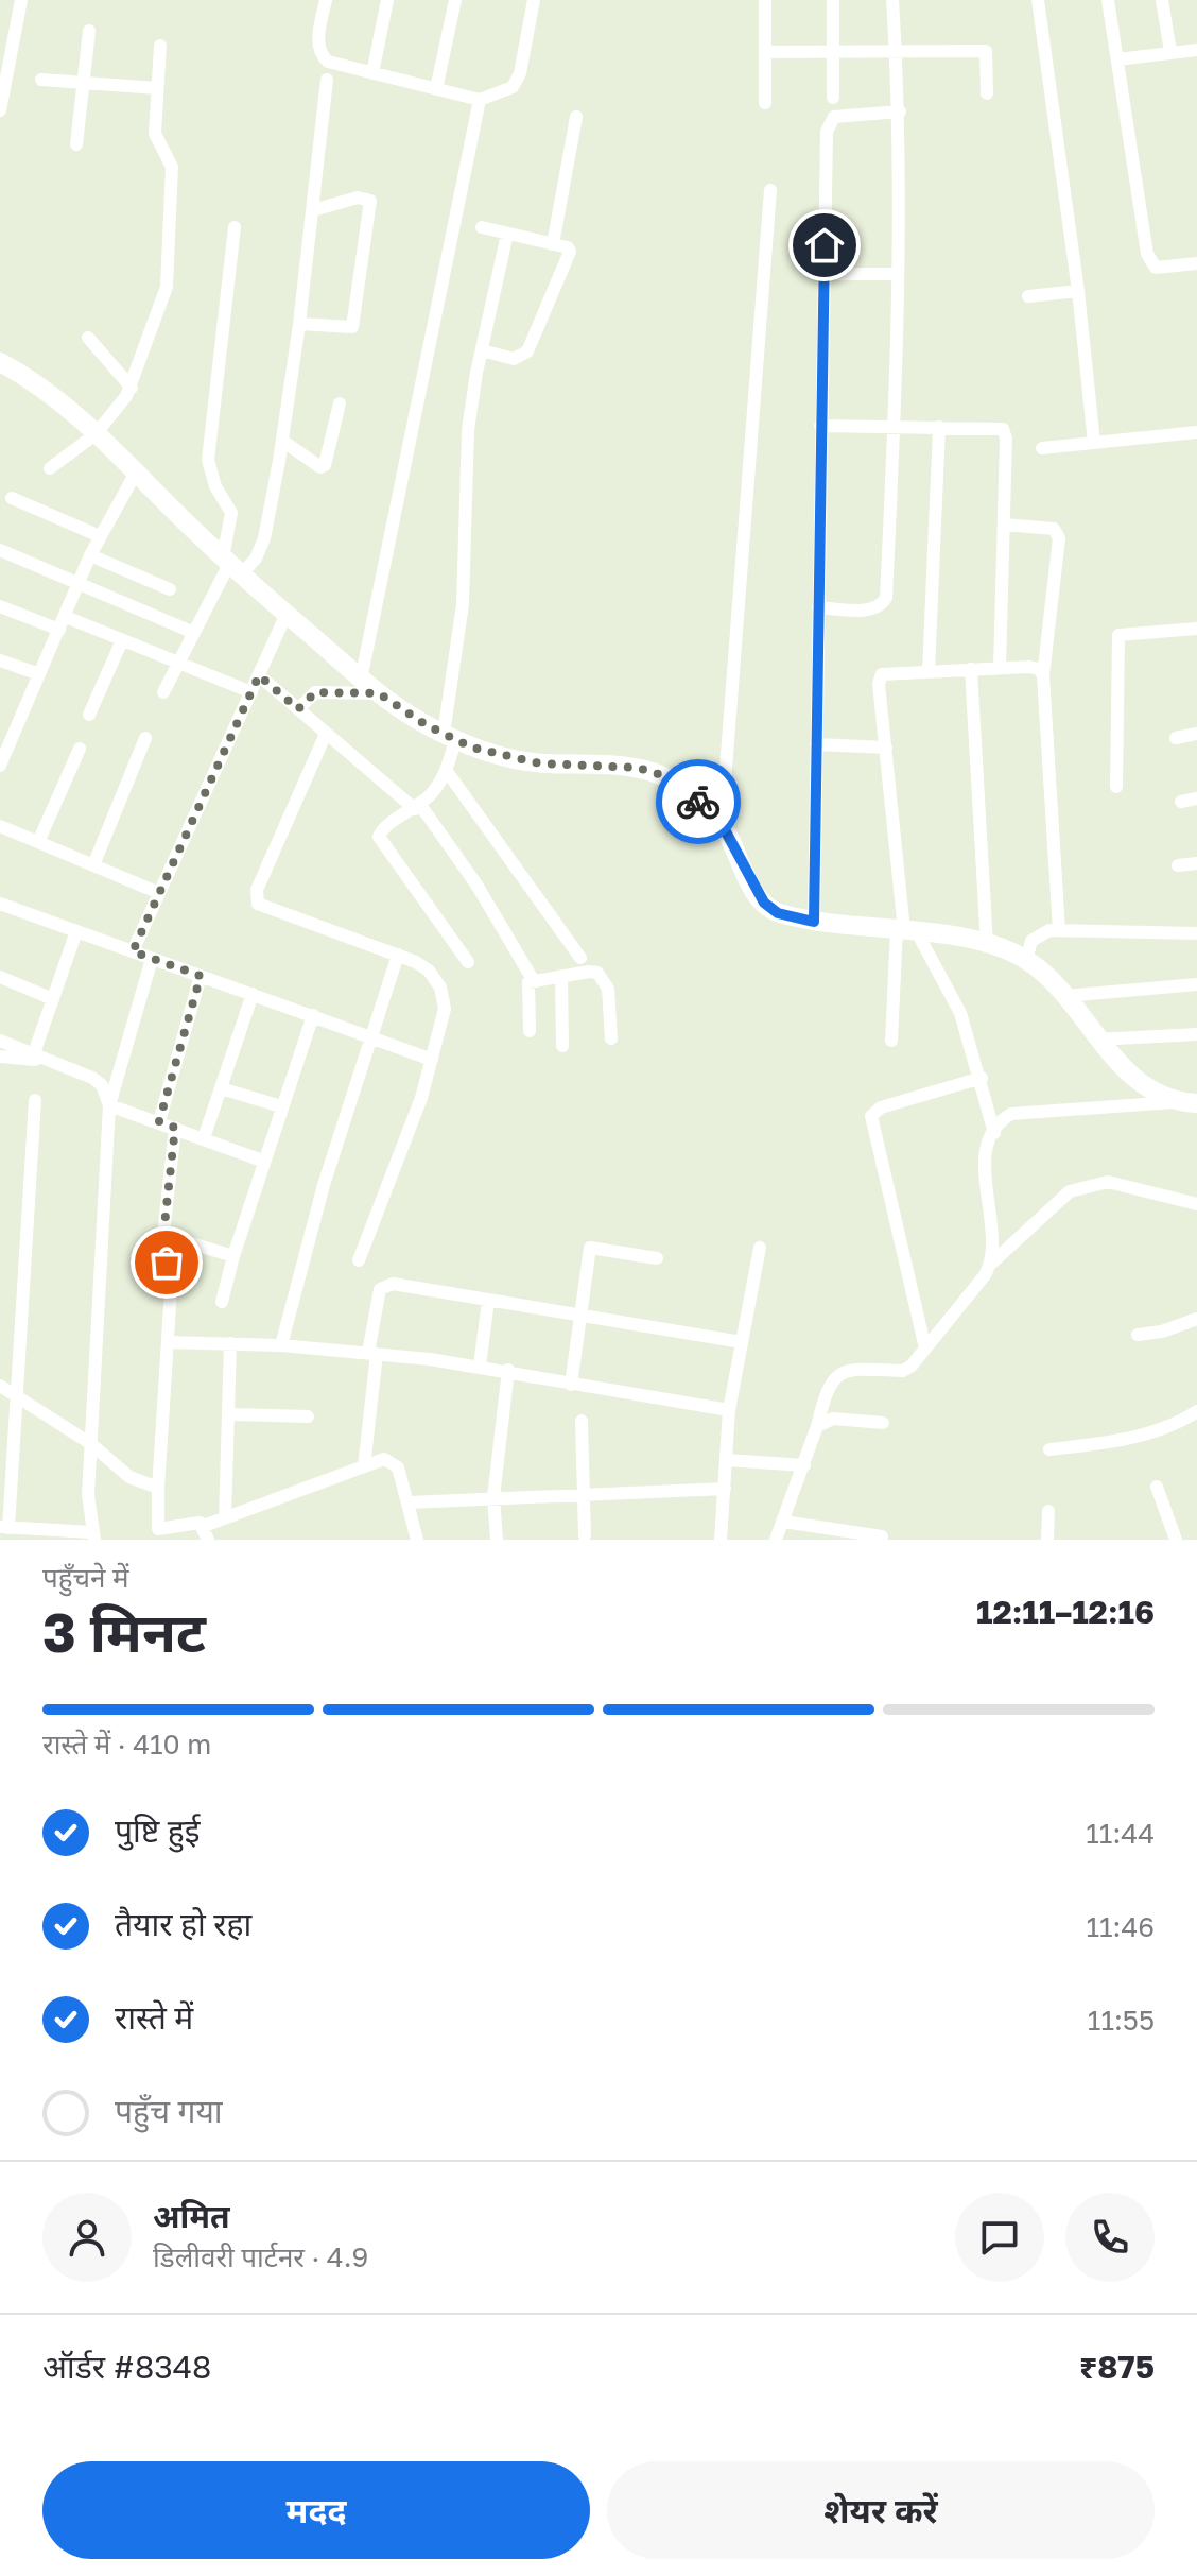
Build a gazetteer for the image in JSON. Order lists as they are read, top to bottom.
{
  "page": {
    "heading": ["3 मिनट", "पहुँचने में", "12:11–12:16"],
    "panel": [
      "अमित",
      "डिलीवरी पार्टनर · 4.9",
      "ऑर्डर #8348",
      "₹875"
    ],
    "bar": "रास्ते में · 410 m",
    "list": [
      ["पुष्टि हुई", "11:44"],
      ["तैयार हो रहा", "11:46"],
      ["रास्ते में", "11:55"],
      "पहुँच गया"
    ],
    "buttons": ["मदद", "शेयर करें"]
  }
}
